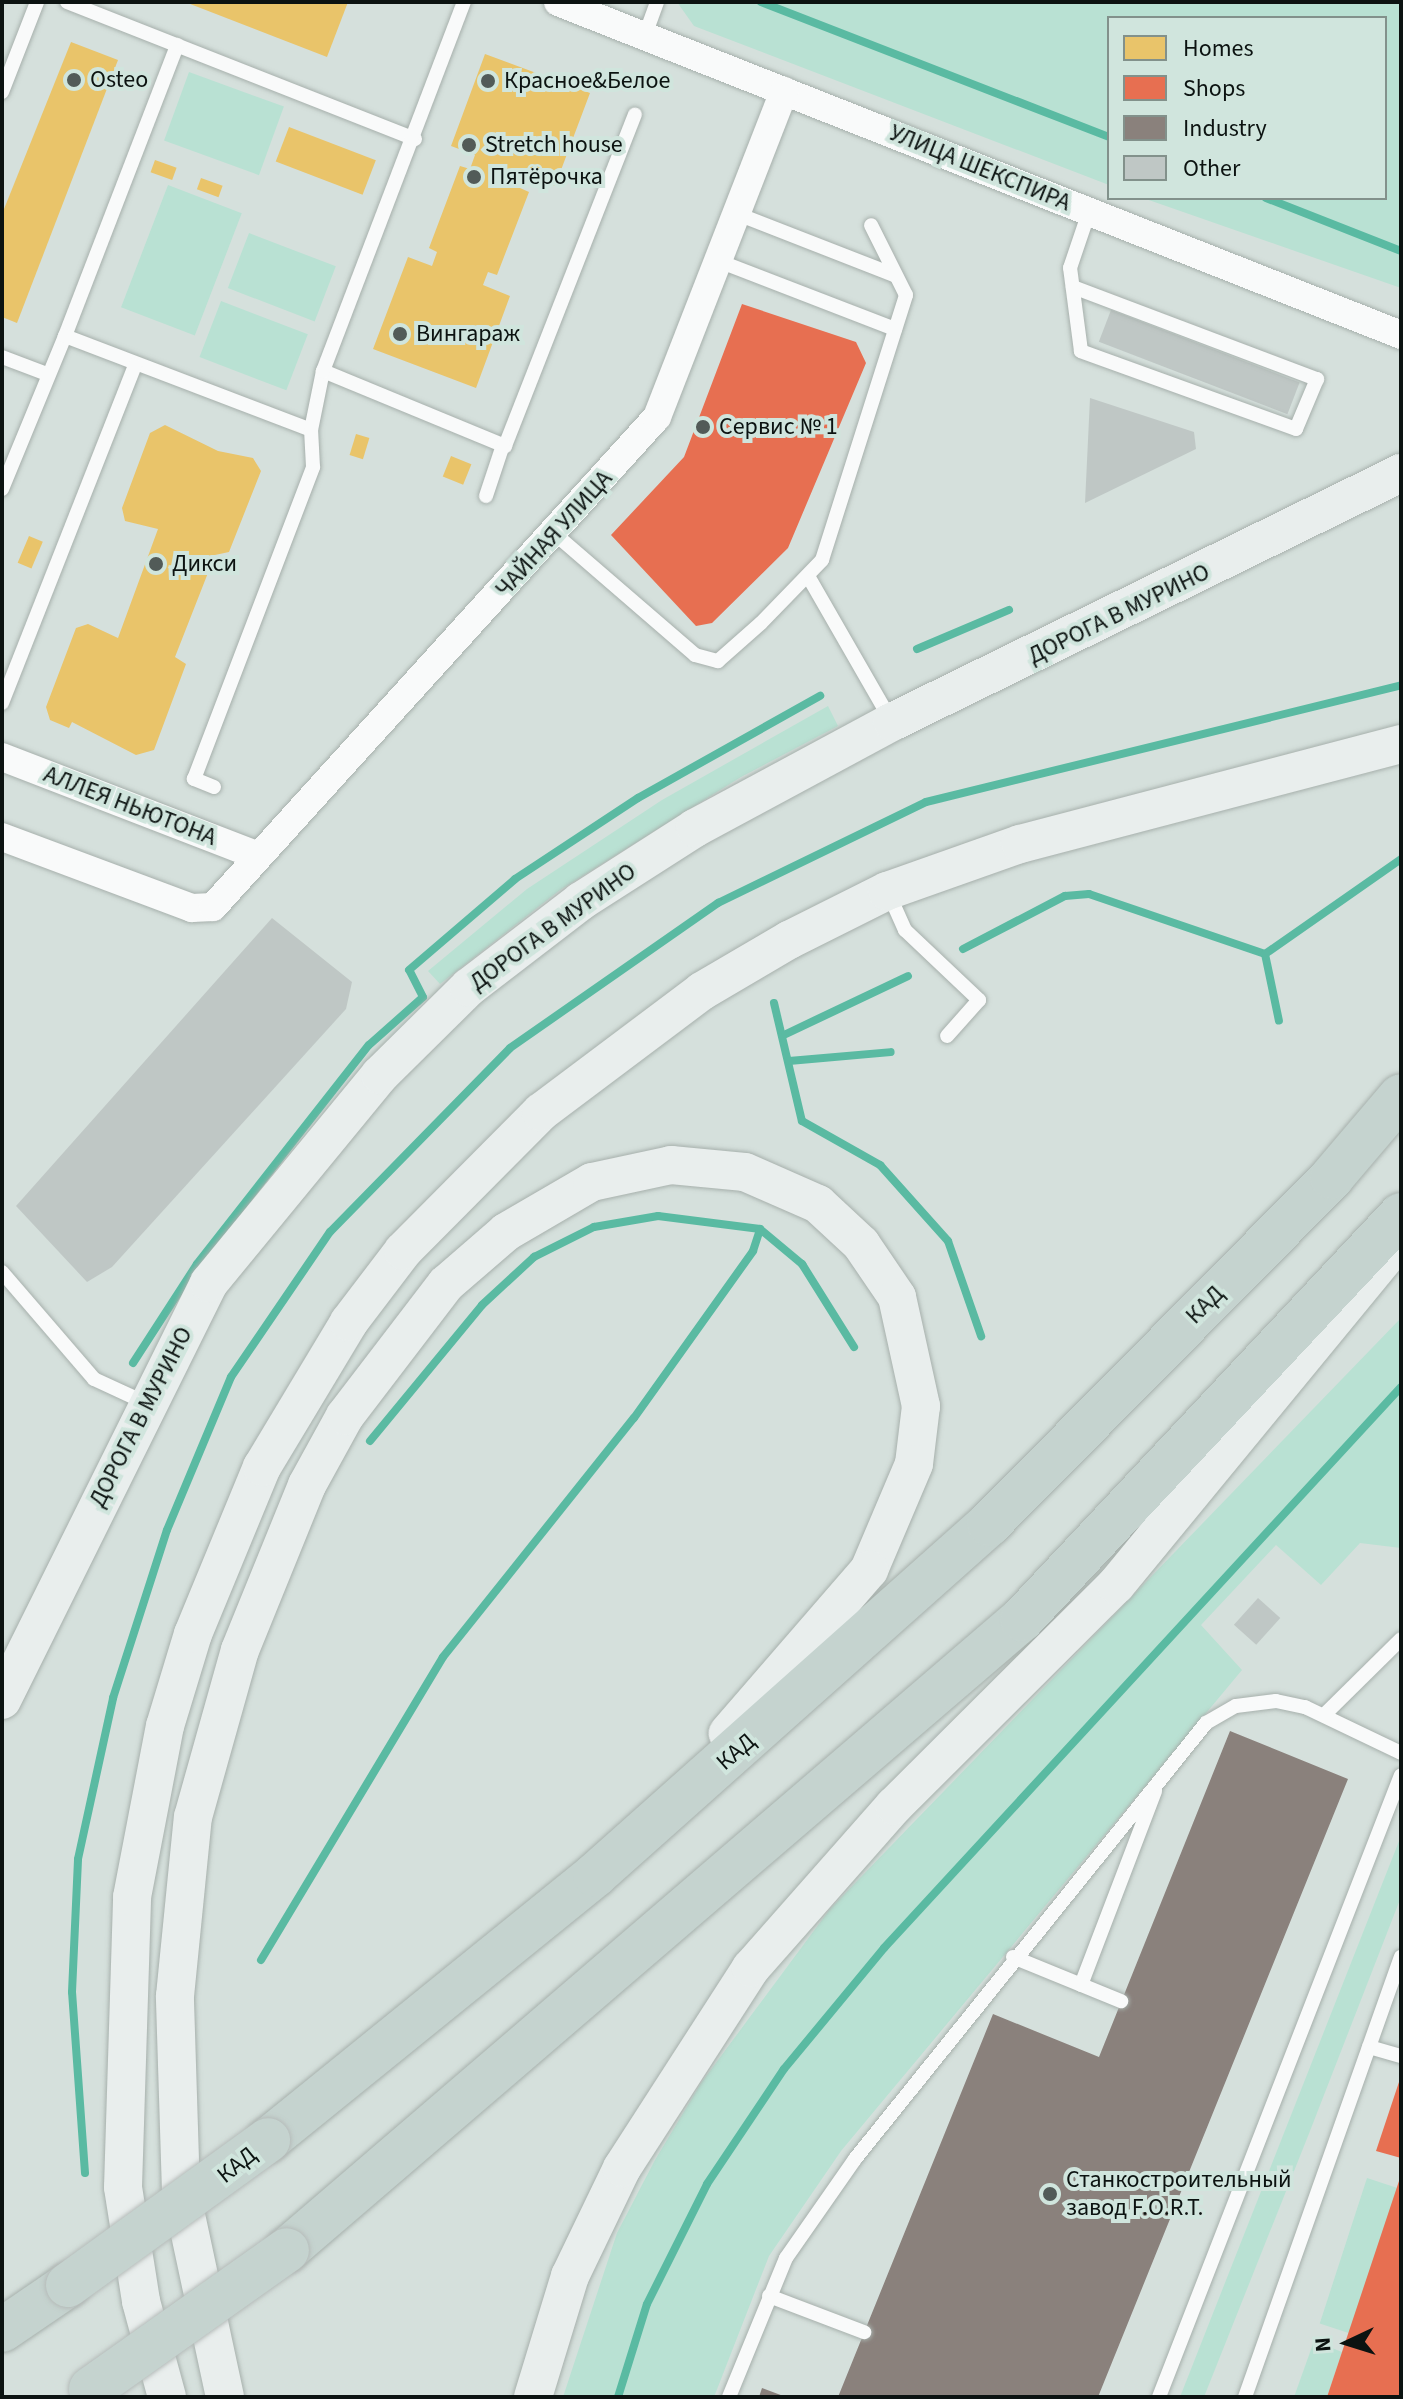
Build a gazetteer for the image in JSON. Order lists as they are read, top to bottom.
{
  "streets": {
    "highway": ["КАД"],
    "main road": ["ДОРОГА В МУРИНО"],
    "street": ["УЛИЦА ШЕКСПИРА", "ЧАЙНАЯ УЛИЦА", "АЛЛЕЯ НЬЮТОНА"]
  },
  "crossings": [
    ["УЛИЦА ШЕКСПИРА", "ЧАЙНАЯ УЛИЦА"],
    ["ЧАЙНАЯ УЛИЦА", "АЛЛЕЯ НЬЮТОНА"]
  ],
  "places": [
    "Osteo",
    "Красное&Белое",
    "Stretch house",
    "Пятёрочка",
    "Вингараж",
    "Сервис № 1",
    "Дикси",
    "Станкостроительный завод F.O.R.T."
  ],
  "legend": [
    "Homes",
    "Shops",
    "Industry",
    "Other"
  ],
  "north": "left"
}
